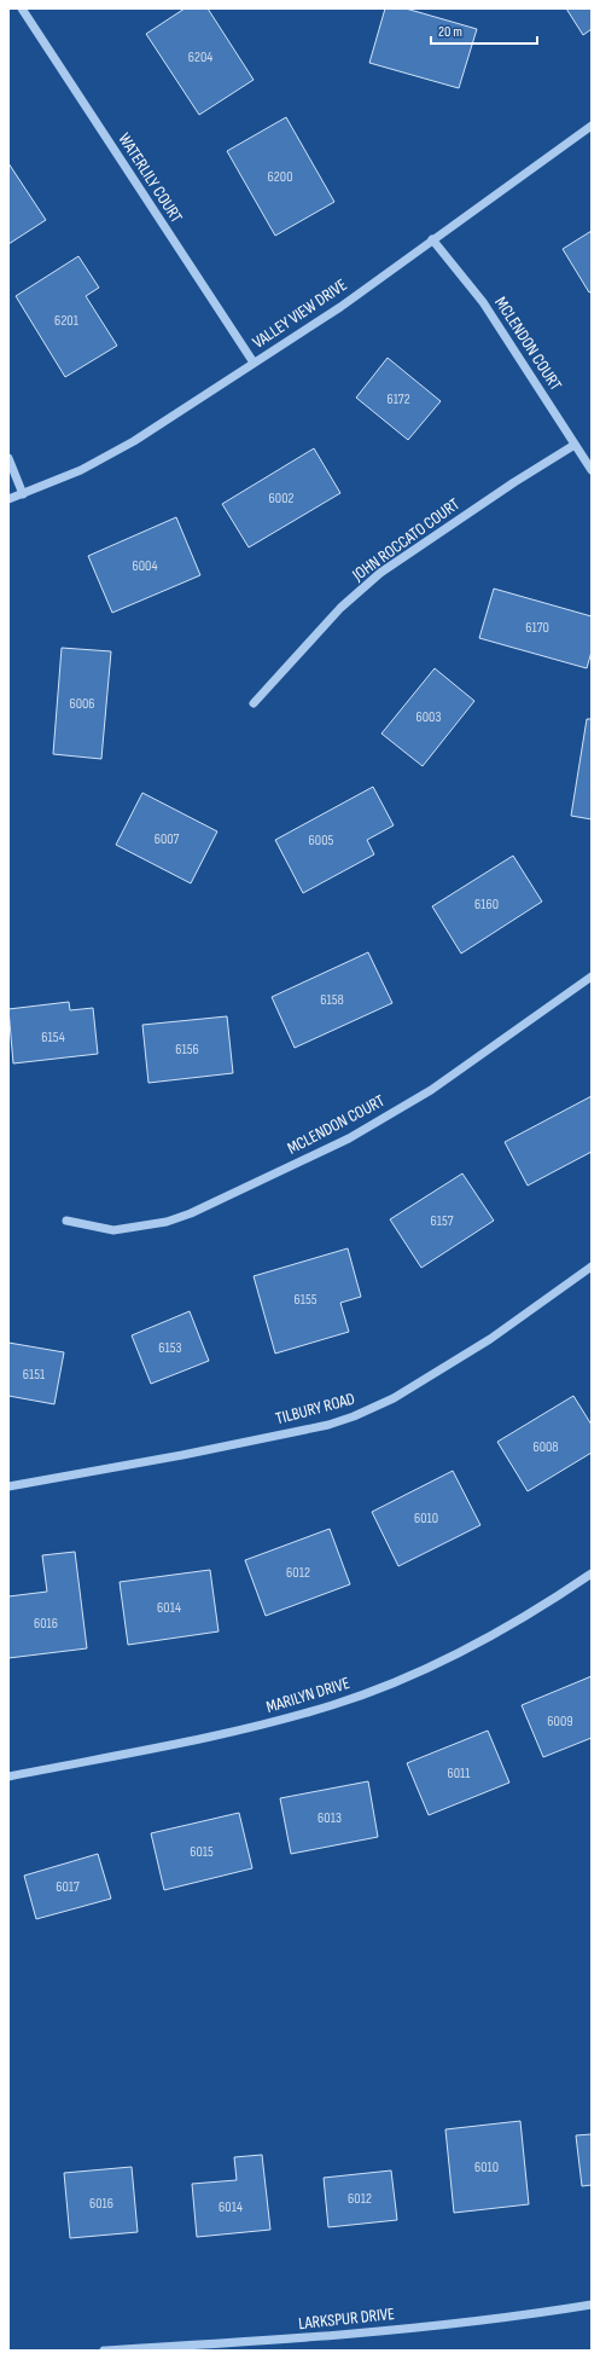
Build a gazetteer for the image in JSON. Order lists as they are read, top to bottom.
{
  "streets": {
    "street": [
      "WATERLILY COURT",
      "VALLEY VIEW DRIVE",
      "MCLENDON COURT",
      "JOHN ROCCATO COURT",
      "TILBURY ROAD",
      "MARILYN DRIVE",
      "LARKSPUR DRIVE"
    ]
  },
  "crossings": [
    ["WATERLILY COURT", "VALLEY VIEW DRIVE"],
    ["VALLEY VIEW DRIVE", "MCLENDON COURT"],
    ["MCLENDON COURT", "JOHN ROCCATO COURT"]
  ],
  "house_numbers": [
    "6204",
    "6200",
    "6201",
    "6172",
    "6002",
    "6004",
    "6170",
    "6006",
    "6003",
    "6007",
    "6005",
    "6160",
    "6158",
    "6154",
    "6156",
    "6157",
    "6155",
    "6153",
    "6151",
    "6008",
    "6010",
    "6012",
    "6014",
    "6016",
    "6009",
    "6011",
    "6013",
    "6015",
    "6017",
    "6010",
    "6012",
    "6016",
    "6014"
  ],
  "scale_bar": "20 m"
}
